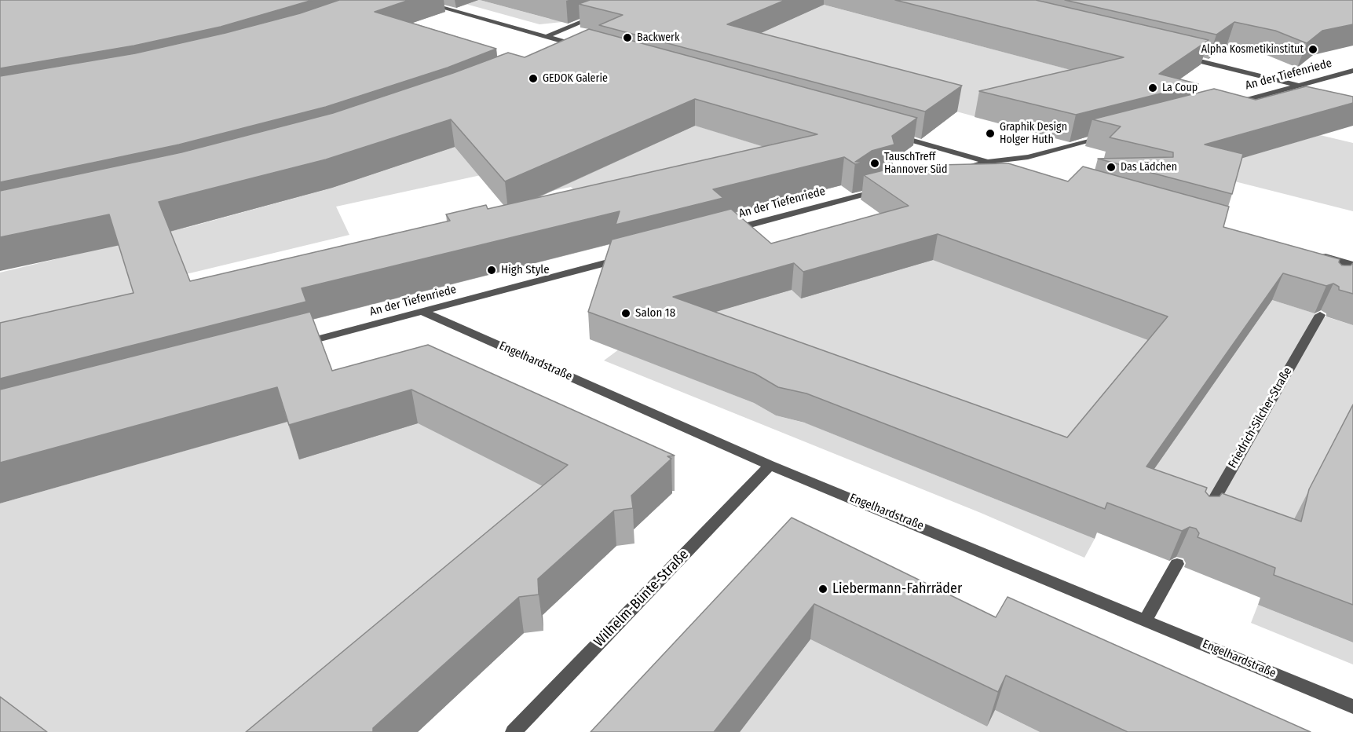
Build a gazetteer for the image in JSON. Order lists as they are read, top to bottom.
{
  "streets": {
    "street": [
      "An der Tiefenriede",
      "Engelhardstraße",
      "Friedrich-Silcher-Straße",
      "Wilhelm-Bünte-Straße"
    ]
  },
  "crossings": [
    ["An der Tiefenriede", "Engelhardstraße"],
    ["Engelhardstraße", "Wilhelm-Bünte-Straße"]
  ],
  "places": [
    "Backwerk",
    "Alpha Kosmetikinstitut",
    "GEDOK Galerie",
    "La Coup",
    "Graphik Design Holger Huth",
    "TauschTreff Hannover Süd",
    "Das Lädchen",
    "High Style",
    "Salon 18",
    "Liebermann-Fahrräder"
  ]
}
